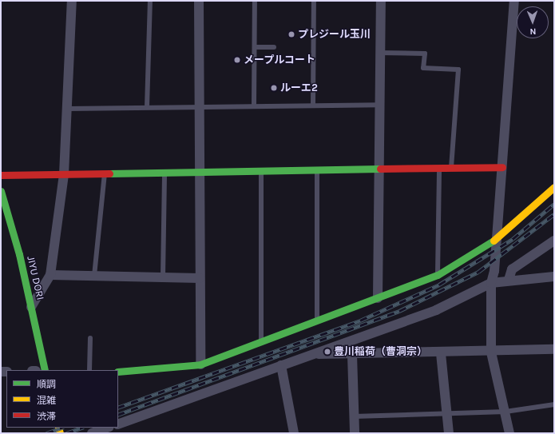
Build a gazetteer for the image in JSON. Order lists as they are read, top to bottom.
{
  "streets": {
    "street": ["JIYU DORI"]
  },
  "places": [
    "プレジール玉川",
    "メープルコート",
    "ルーエ2",
    "豊川稲荷（曹洞宗）"
  ],
  "legend": ["順調", "混雑", "渋滞"],
  "north": "bottom"
}
